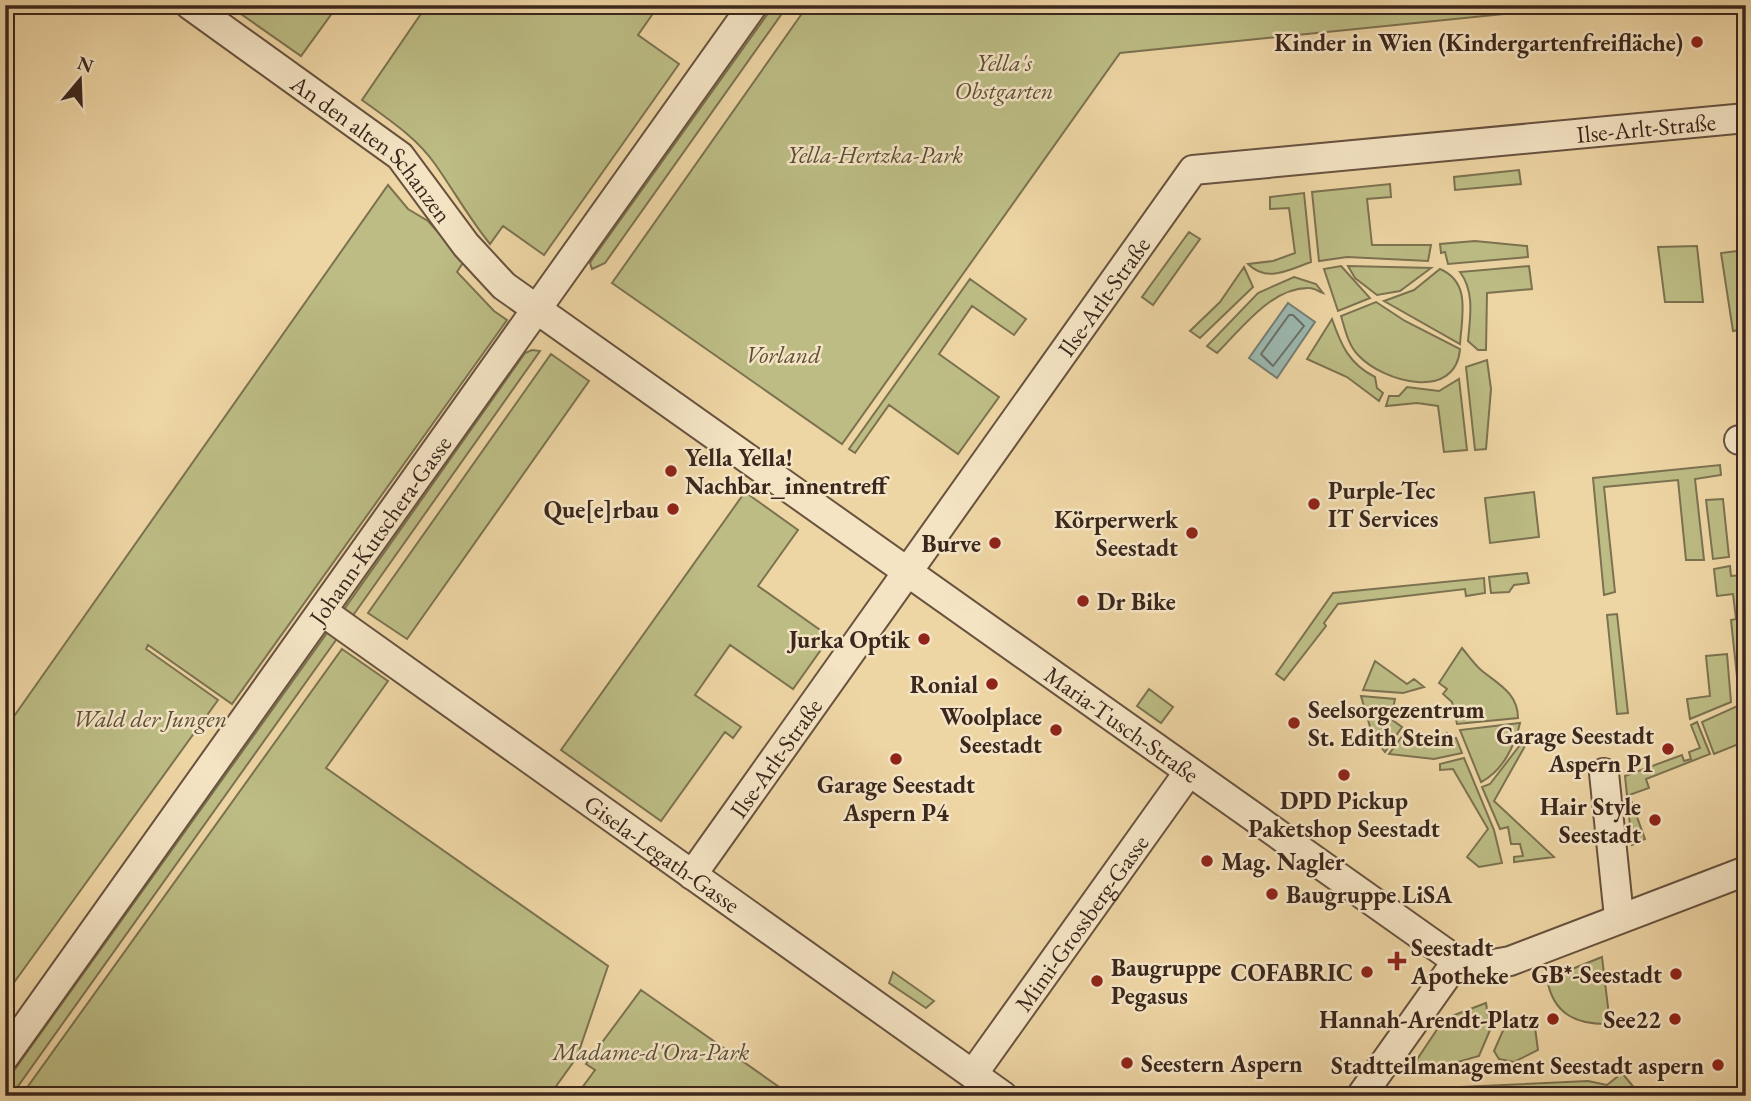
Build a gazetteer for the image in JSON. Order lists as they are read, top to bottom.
{
  "streets": {
    "street": [
      "Ilse-Arlt-Straße",
      "An den alten Schanzen",
      "Johann-Kutschera-Gasse",
      "Maria-Tusch-Straße",
      "Gisela-Legath-Gasse",
      "Mimi-Grossberg-Gasse"
    ]
  },
  "crossings": [
    ["Ilse-Arlt-Straße", "Maria-Tusch-Straße"],
    ["Ilse-Arlt-Straße", "Gisela-Legath-Gasse"],
    ["An den alten Schanzen", "Johann-Kutschera-Gasse"],
    ["An den alten Schanzen", "Maria-Tusch-Straße"],
    ["Johann-Kutschera-Gasse", "Maria-Tusch-Straße"],
    ["Johann-Kutschera-Gasse", "Gisela-Legath-Gasse"],
    ["Maria-Tusch-Straße", "Mimi-Grossberg-Gasse"],
    ["Gisela-Legath-Gasse", "Mimi-Grossberg-Gasse"]
  ],
  "parks": [
    "Yella's Obstgarten",
    "Yella-Hertzka-Park",
    "Vorland",
    "Wald der Jungen",
    "Madame-d'Ora-Park"
  ],
  "places": {
    "other": [
      "Kinder in Wien (Kindergartenfreifläche)",
      "Yella Yella! Nachbar_innentreff",
      "Purple-Tec IT Services",
      "Que[e]rbau",
      "Körperwerk Seestadt",
      "Burve",
      "Dr Bike",
      "Jurka Optik",
      "Ronial",
      "Seelsorgezentrum St. Edith Stein",
      "Woolplace Seestadt",
      "Garage Seestadt Aspern P1",
      "Garage Seestadt Aspern P4",
      "DPD Pickup Paketshop Seestadt",
      "Hair Style Seestadt",
      "Mag. Nagler",
      "Baugruppe LiSA",
      "COFABRIC",
      "GB*-Seestadt",
      "Baugruppe Pegasus",
      "Hannah-Arendt-Platz",
      "See22",
      "Seestern Aspern",
      "Stadtteilmanagement Seestadt aspern"
    ],
    "health": ["Seestadt Apotheke"]
  },
  "north": "top"
}
